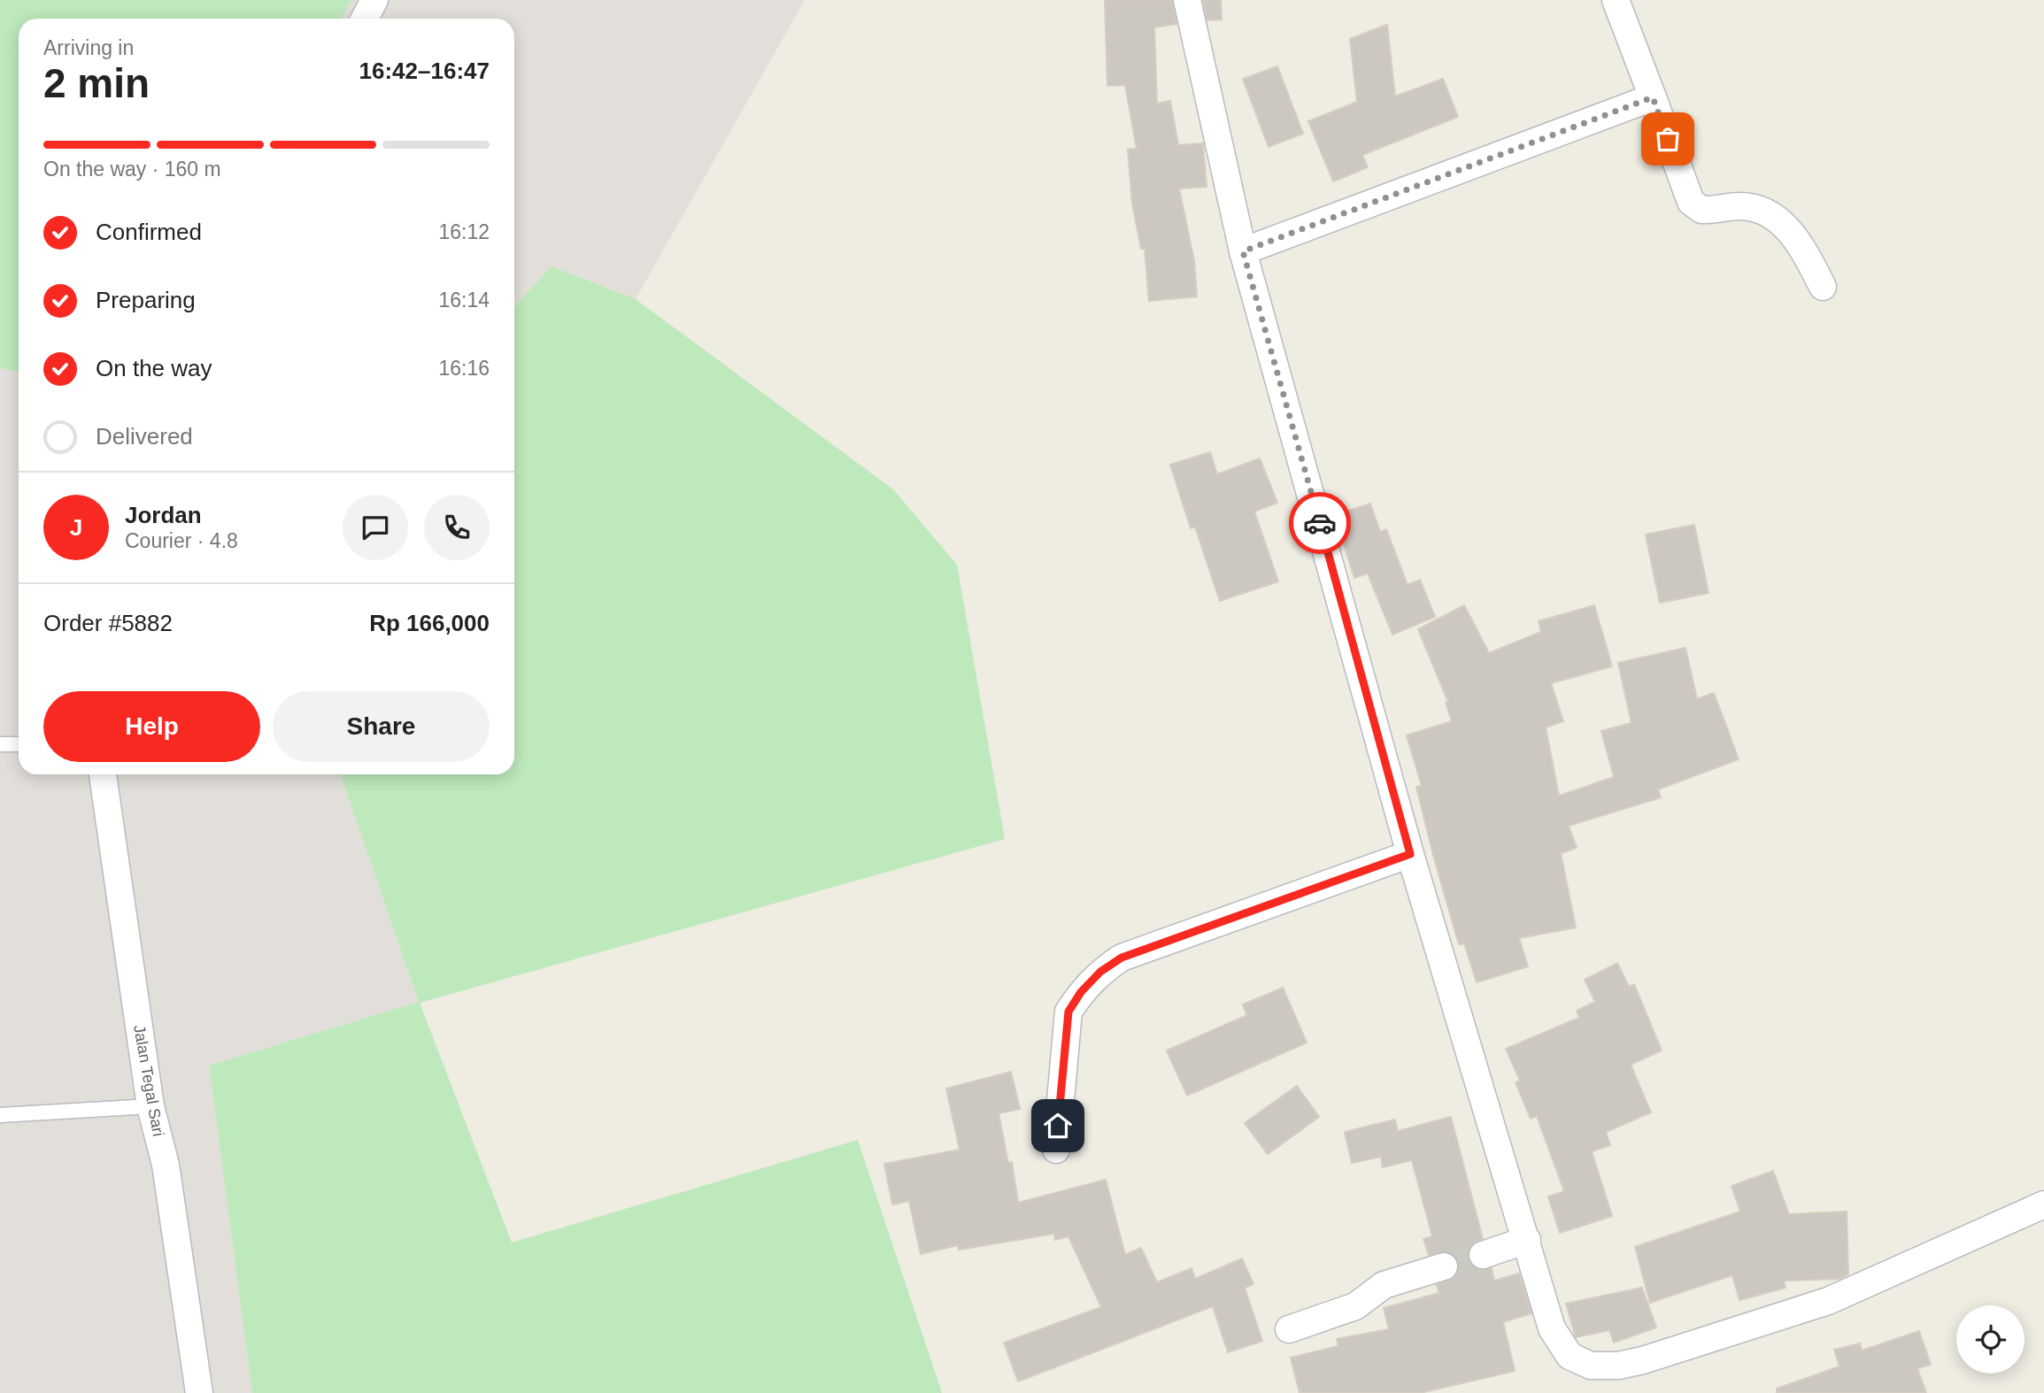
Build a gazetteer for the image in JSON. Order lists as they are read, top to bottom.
{
  "streets": {
    "street": ["Jalan Tegal Sari"]
  },
  "page": {
    "heading": ["2 min", "Arriving in", "16:42–16:47"],
    "panel": [
      "Jordan",
      "Courier · 4.8",
      "Order #5882",
      "Rp 166,000"
    ],
    "bar": "On the way · 160 m",
    "list": [
      ["Confirmed", "16:12"],
      ["Preparing", "16:14"],
      ["On the way", "16:16"],
      "Delivered"
    ],
    "round": "J",
    "buttons": ["Help", "Share"]
  }
}
